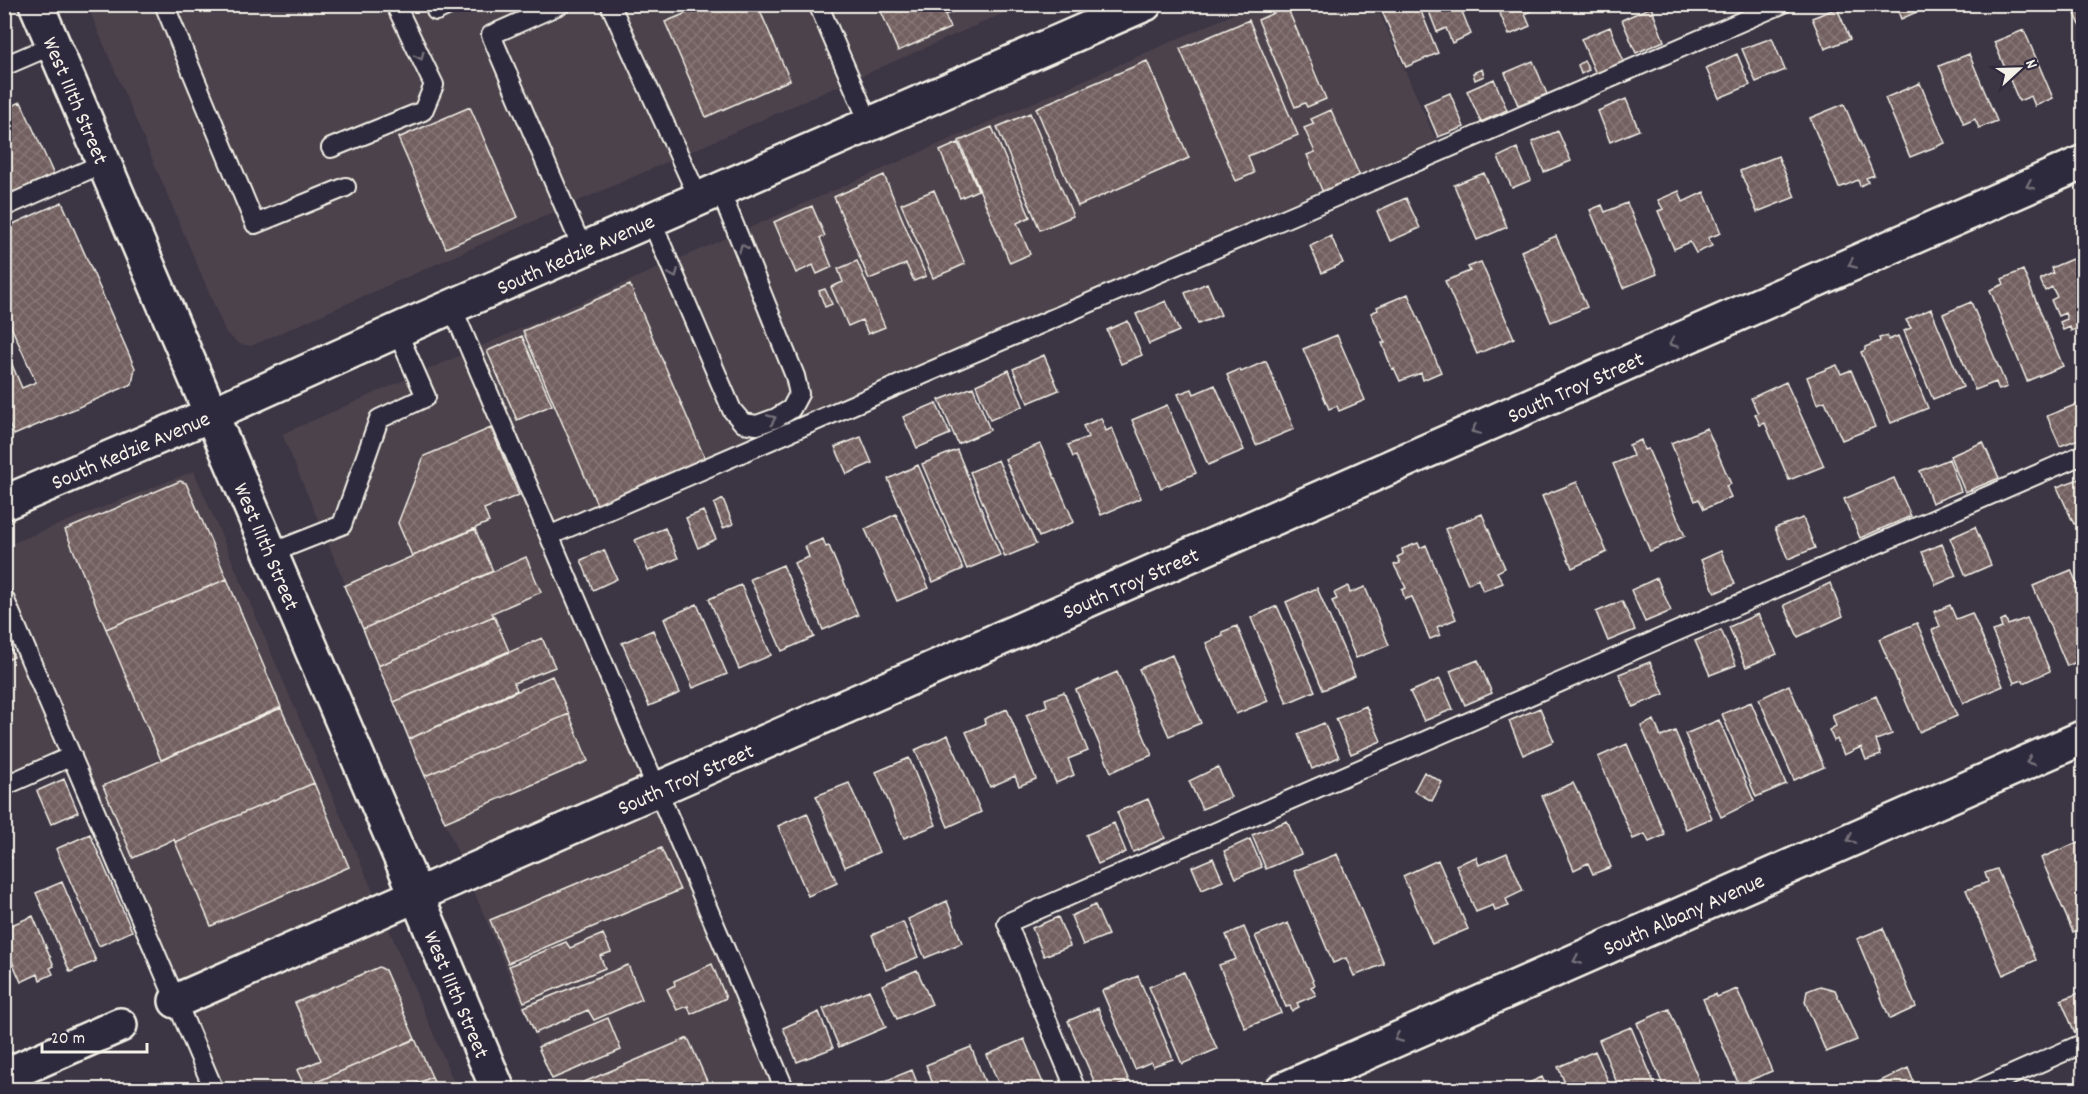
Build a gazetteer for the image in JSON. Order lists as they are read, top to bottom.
{
  "streets": {
    "street": [
      "West 111th Street",
      "South Kedzie Avenue",
      "South Troy Street",
      "South Albany Avenue"
    ]
  },
  "crossings": [
    ["West 111th Street", "South Kedzie Avenue"],
    ["West 111th Street", "South Troy Street"]
  ],
  "one_way": ["South Troy Street", "South Albany Avenue"],
  "scale_bar": "20 m",
  "north": "right"
}
